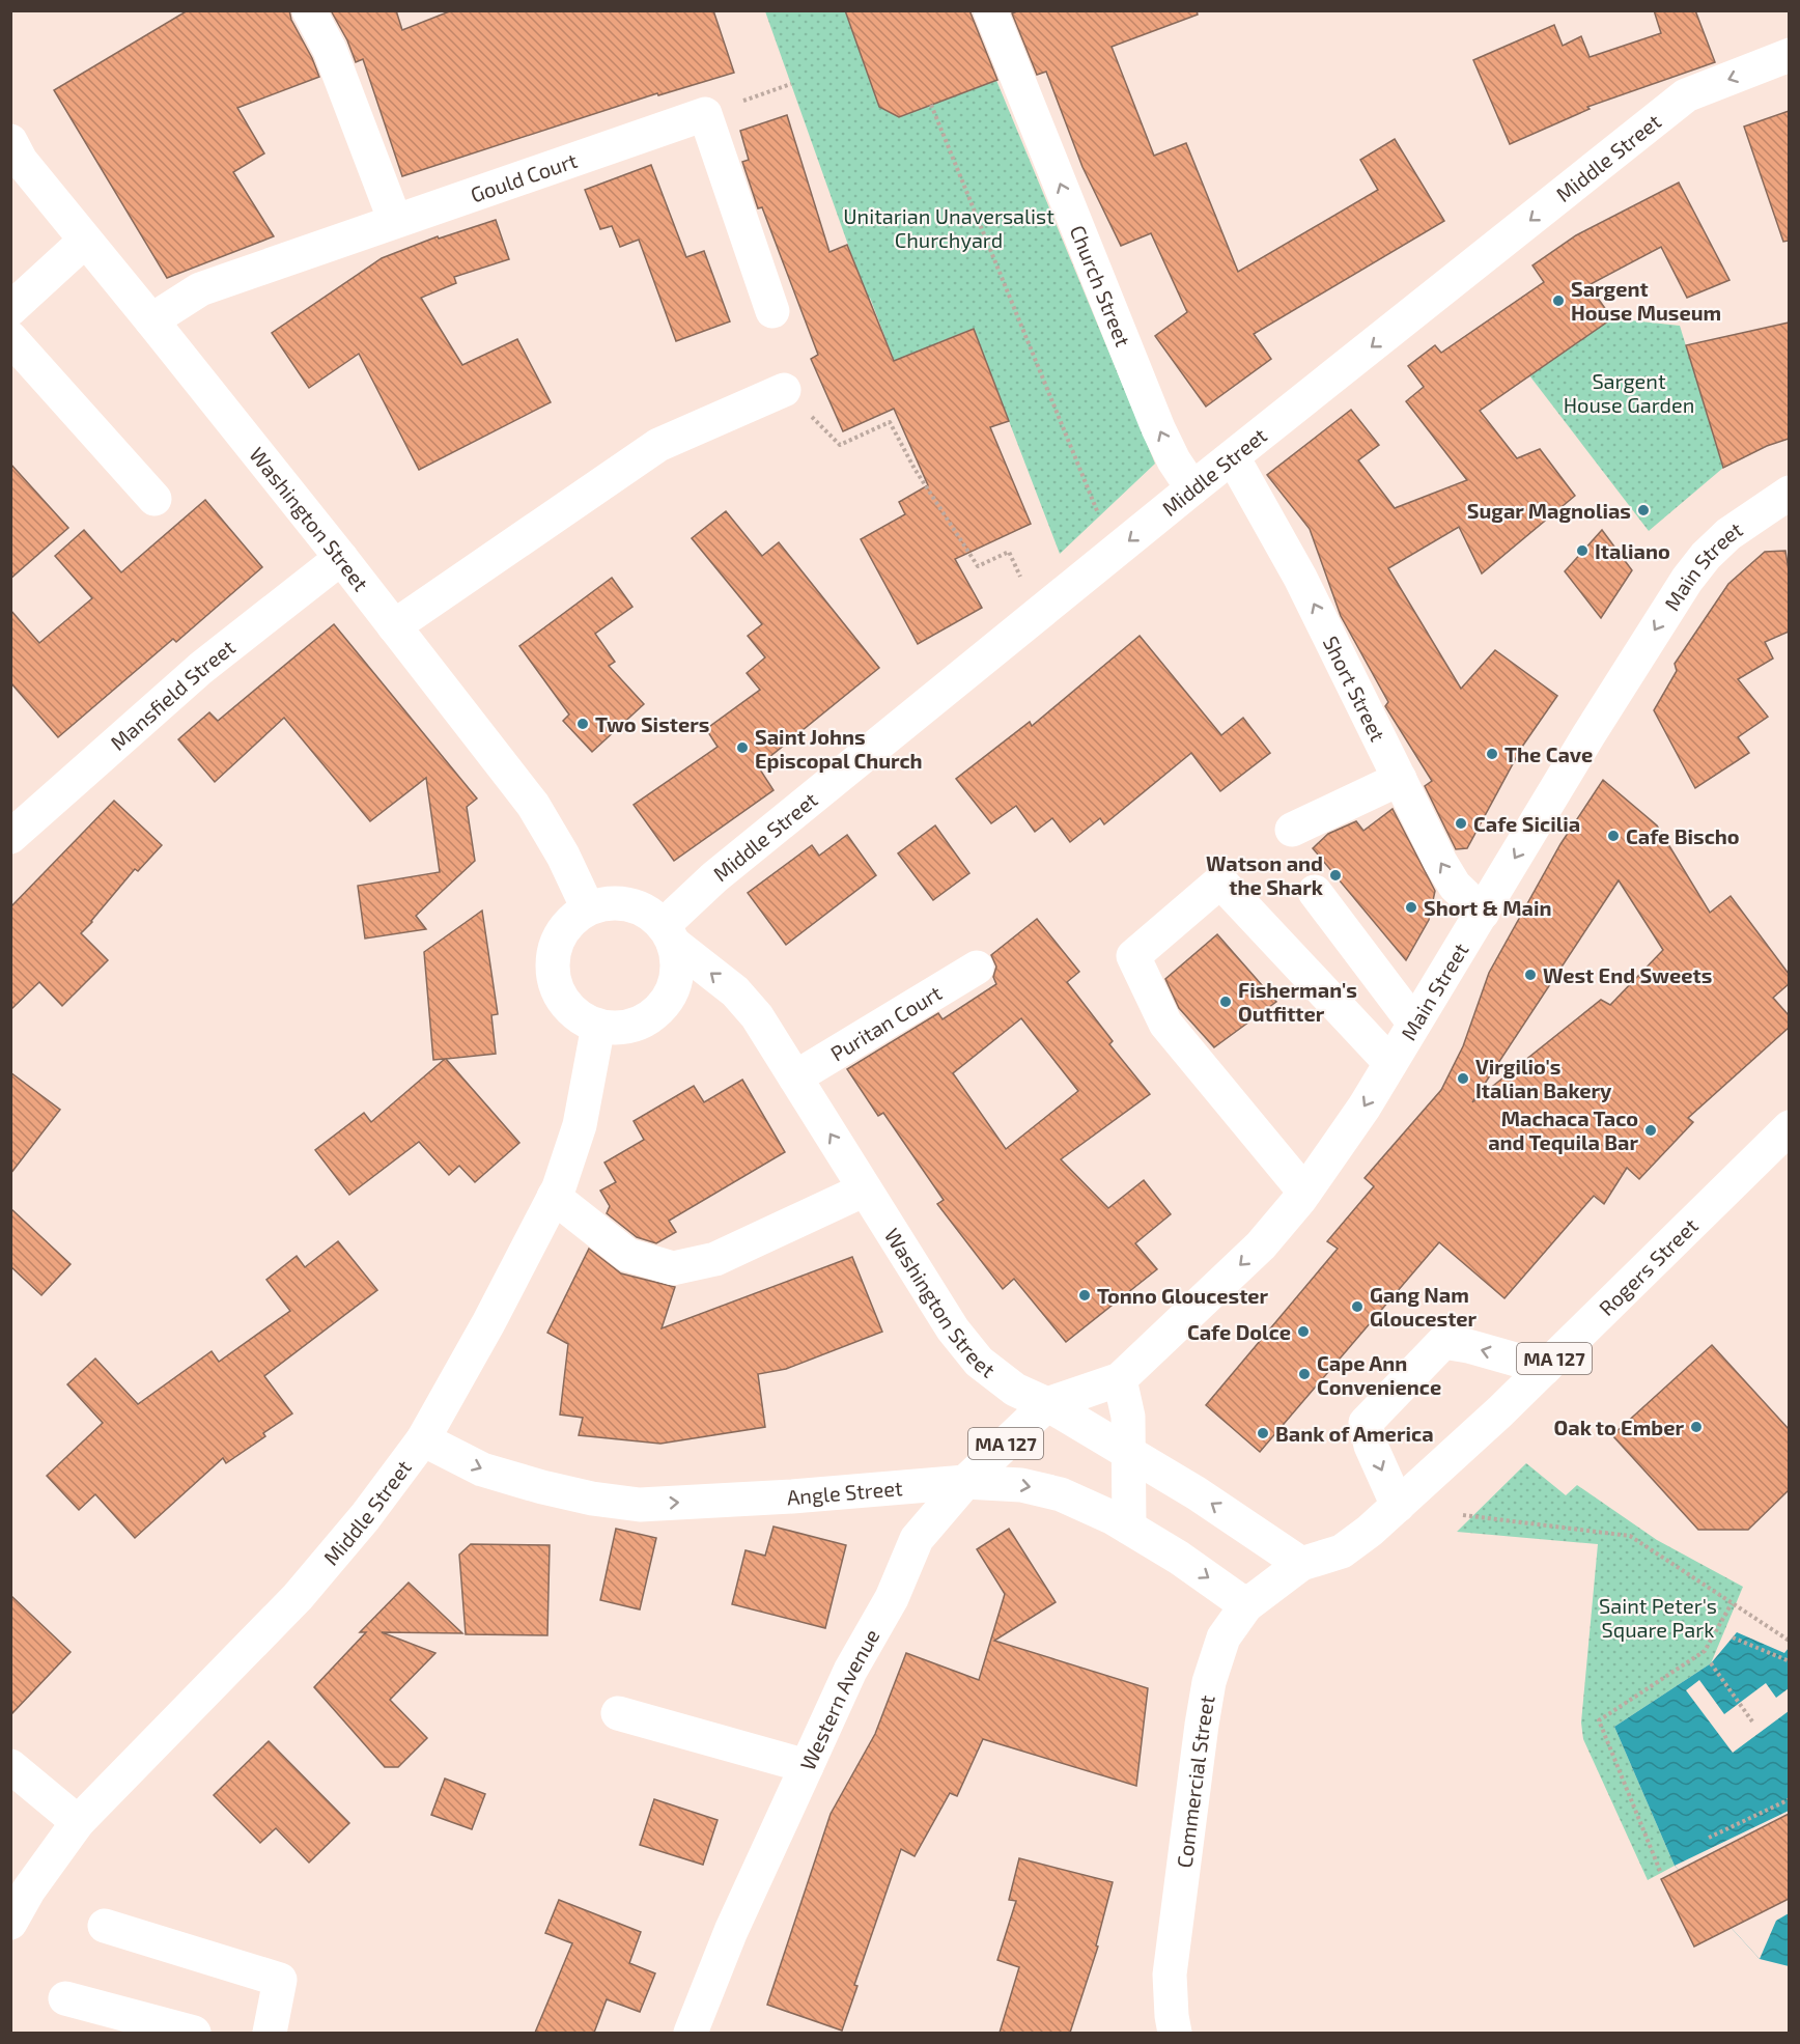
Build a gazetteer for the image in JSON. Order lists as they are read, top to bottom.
{
  "streets": {
    "main road": [
      "Middle Street",
      "Gould Court",
      "Church Street",
      "Washington Street",
      "Main Street",
      "Short Street",
      "Mansfield Street",
      "Puritan Court",
      "Rogers Street",
      "MA 127",
      "Angle Street",
      "Western Avenue",
      "Commercial Street"
    ]
  },
  "crossings": [
    ["Middle Street", "Church Street"],
    ["Middle Street", "Washington Street"],
    ["Middle Street", "Short Street"],
    ["Middle Street", "Angle Street"],
    ["Gould Court", "Washington Street"],
    ["Washington Street", "Main Street"],
    ["Washington Street", "Mansfield Street"],
    ["Washington Street", "Puritan Court"],
    ["Washington Street", "Rogers Street"],
    ["Washington Street", "Western Avenue"],
    ["Washington Street", "Commercial Street"],
    ["Main Street", "Short Street"],
    ["Main Street", "Western Avenue"],
    ["Rogers Street", "Commercial Street"],
    ["Angle Street", "Western Avenue"],
    ["Angle Street", "Commercial Street"]
  ],
  "one_way": [
    "Church Street",
    "Main Street",
    "Short Street",
    "Angle Street"
  ],
  "parks": ["Unitarian Unaversalist Churchyard", "Sargent House Garden", "Saint Peter's Square Park"],
  "places": [
    "Sargent House Museum",
    "Sugar Magnolias",
    "Italiano",
    "Two Sisters",
    "Saint Johns Episcopal Church",
    "The Cave",
    "Cafe Sicilia",
    "Cafe Bischo",
    "Watson and the Shark",
    "Short & Main",
    "West End Sweets",
    "Fisherman's Outfitter",
    "Virgilio's Italian Bakery",
    "Machaca Taco and Tequila Bar",
    "Tonno Gloucester",
    "Gang Nam Gloucester",
    "Cafe Dolce",
    "Cape Ann Convenience",
    "Oak to Ember",
    "Bank of America"
  ]
}
